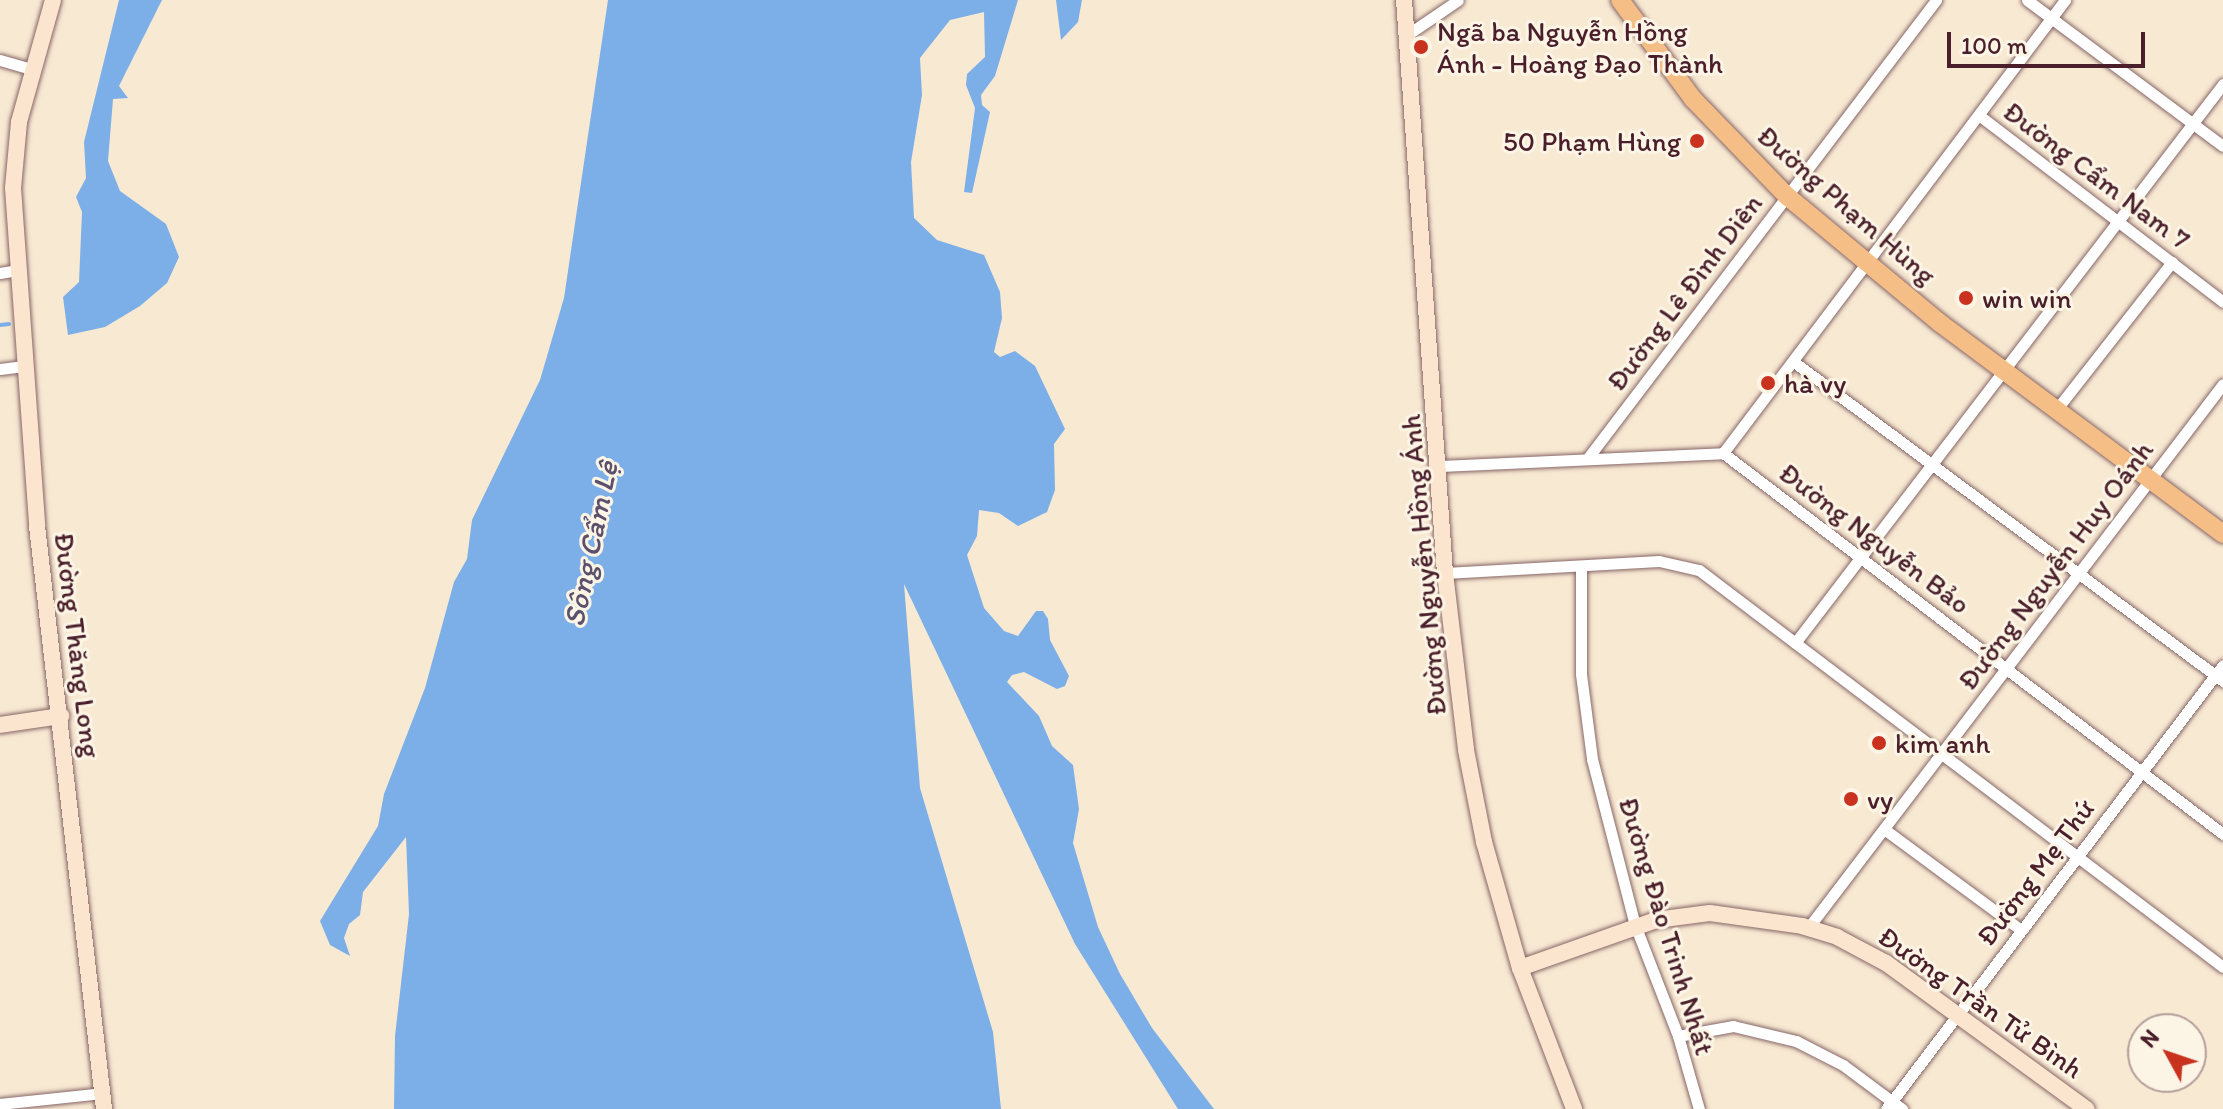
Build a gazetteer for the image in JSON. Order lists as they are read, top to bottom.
{
  "streets": {
    "main road": ["Đường Phạm Hùng"],
    "street": [
      "Đường Cẩm Nam 7",
      "Đường Lê Đình Diên",
      "Đường Nguyễn Bảo",
      "Đường Nguyễn Hồng Ánh",
      "Đường Nguyễn Huy Oánh",
      "Đường Thăng Long",
      "Đường Mẹ Thứ",
      "Đường Đào Trinh Nhất",
      "Đường Trần Tử Bình"
    ]
  },
  "crossings": [
    ["Đường Phạm Hùng", "Đường Lê Đình Diên"],
    ["Đường Phạm Hùng", "Đường Nguyễn Huy Oánh"],
    ["Đường Nguyễn Bảo", "Đường Nguyễn Huy Oánh"],
    ["Đường Nguyễn Bảo", "Đường Mẹ Thứ"],
    ["Đường Nguyễn Hồng Ánh", "Đường Trần Tử Bình"],
    ["Đường Nguyễn Huy Oánh", "Đường Trần Tử Bình"],
    ["Đường Mẹ Thứ", "Đường Trần Tử Bình"],
    ["Đường Đào Trinh Nhất", "Đường Trần Tử Bình"]
  ],
  "water": ["Sông Cẩm Lệ"],
  "places": [
    "Ngã ba Nguyễn Hồng Ánh - Hoàng Đạo Thành",
    "50 Phạm Hùng",
    "win win",
    "hà vy",
    "kim anh",
    "vy"
  ],
  "scale_bar": "100 m",
  "north": "top left"
}
